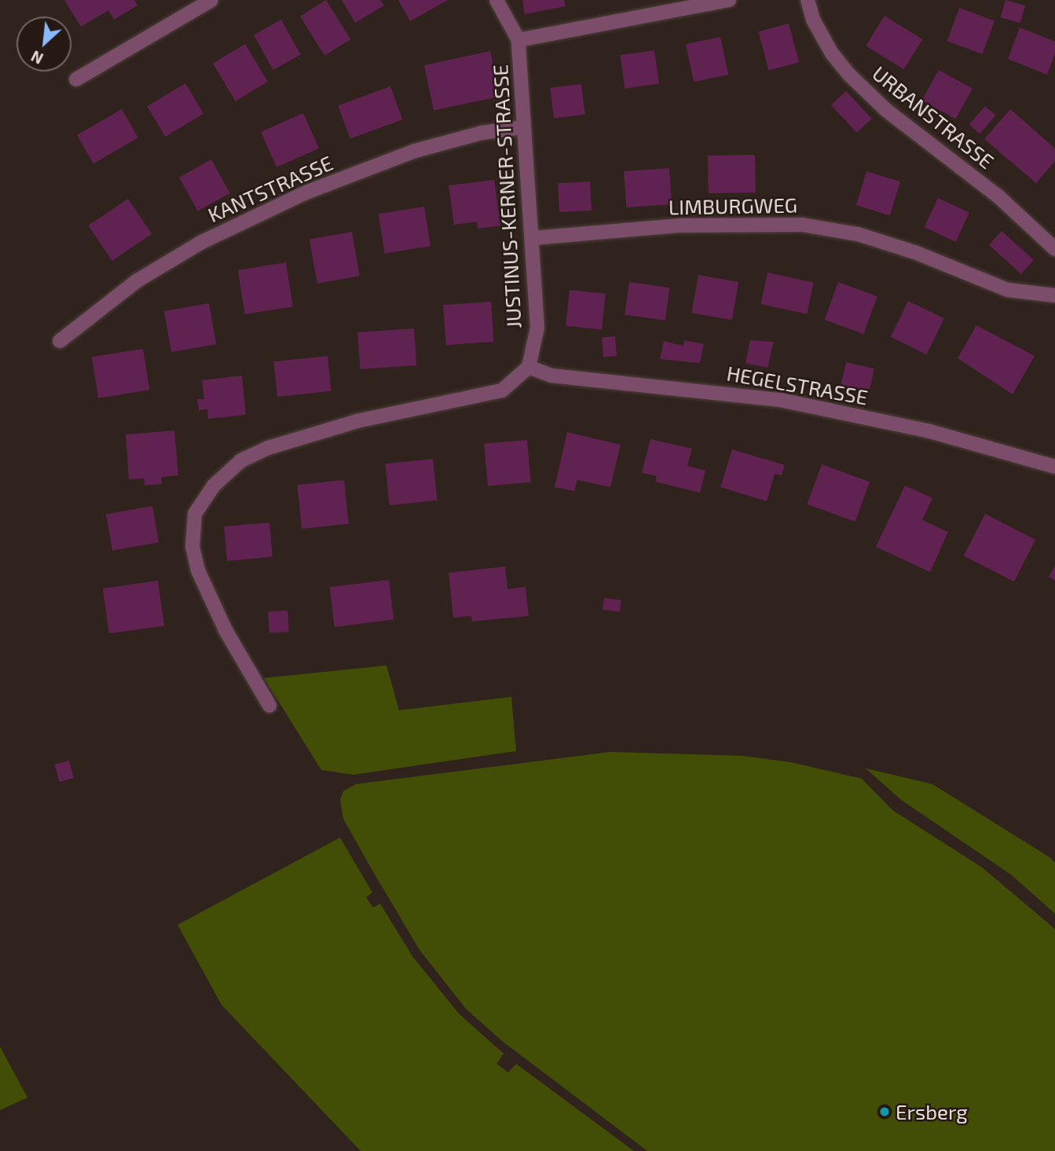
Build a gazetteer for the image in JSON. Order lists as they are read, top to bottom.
{
  "streets": {
    "street": [
      "URBANSTRASSE",
      "KANTSTRASSE",
      "JUSTINUS-KERNER-STRASSE",
      "LIMBURGWEG",
      "HEGELSTRASSE"
    ]
  },
  "crossings": [
    ["KANTSTRASSE", "JUSTINUS-KERNER-STRASSE"],
    ["JUSTINUS-KERNER-STRASSE", "LIMBURGWEG"],
    ["JUSTINUS-KERNER-STRASSE", "HEGELSTRASSE"]
  ],
  "places": ["Ersberg"],
  "north": "bottom left"
}
